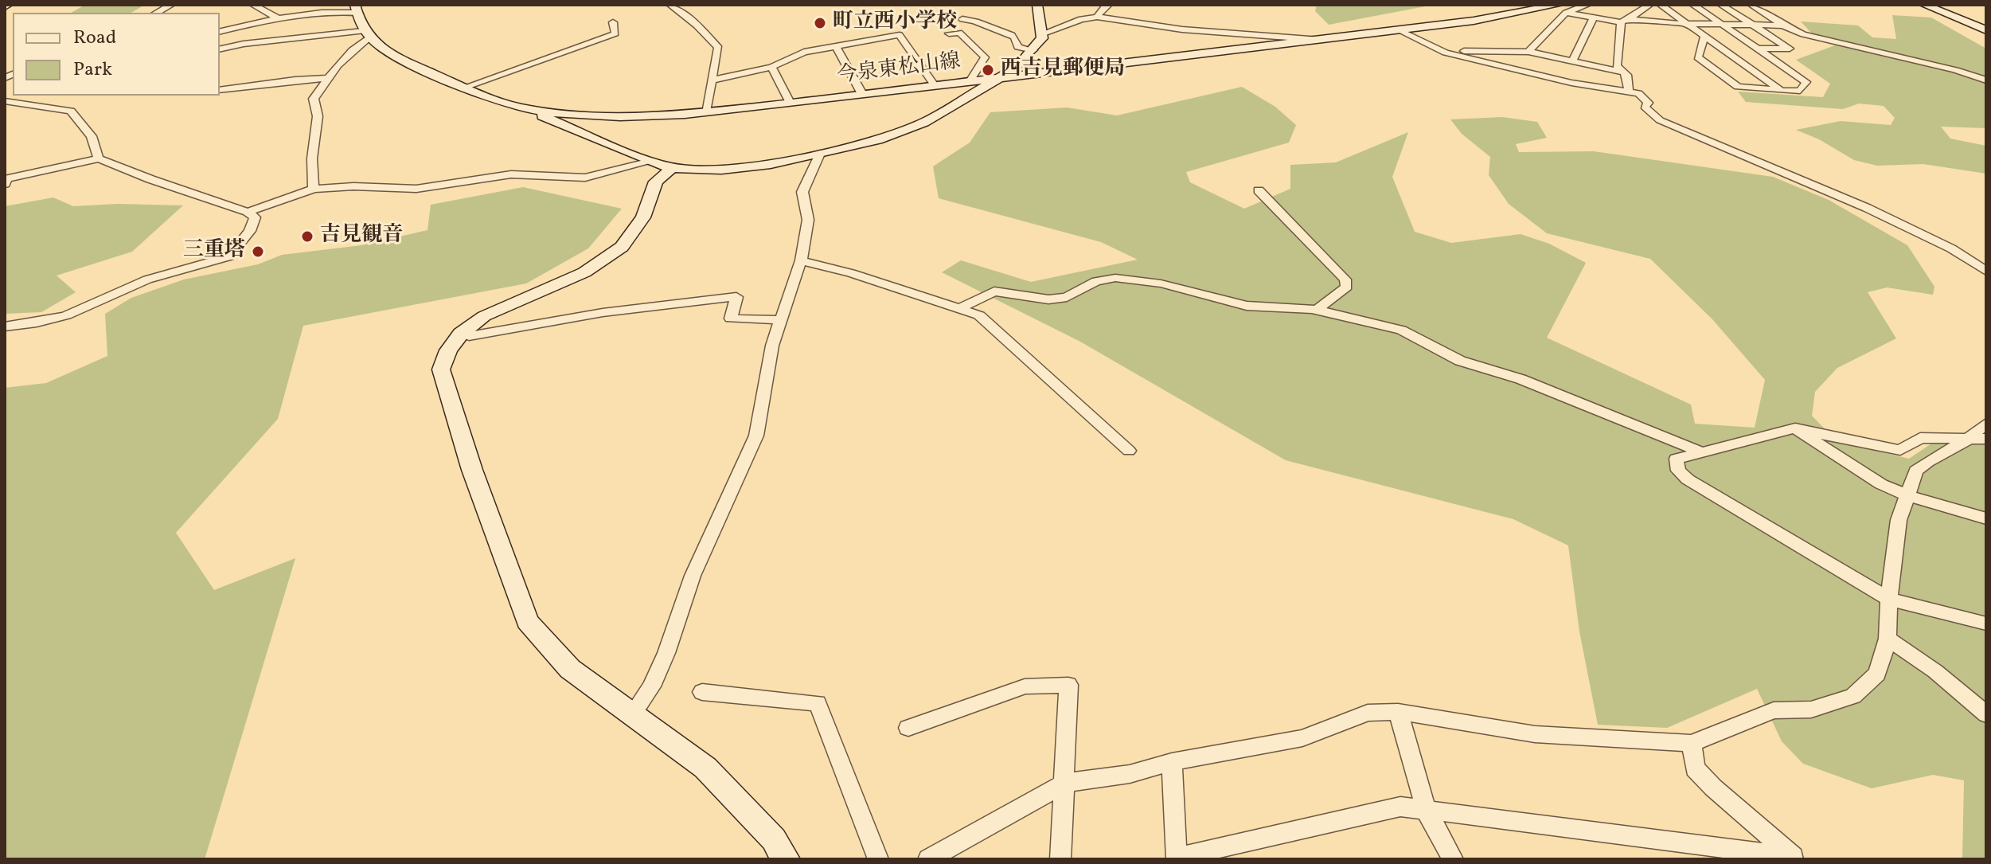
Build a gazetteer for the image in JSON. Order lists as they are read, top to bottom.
{
  "streets": {
    "street": ["今泉東松山線"]
  },
  "places": [
    "町立西小学校",
    "西吉見郵便局",
    "吉見観音",
    "三重塔"
  ],
  "legend": ["Road", "Park"]
}
